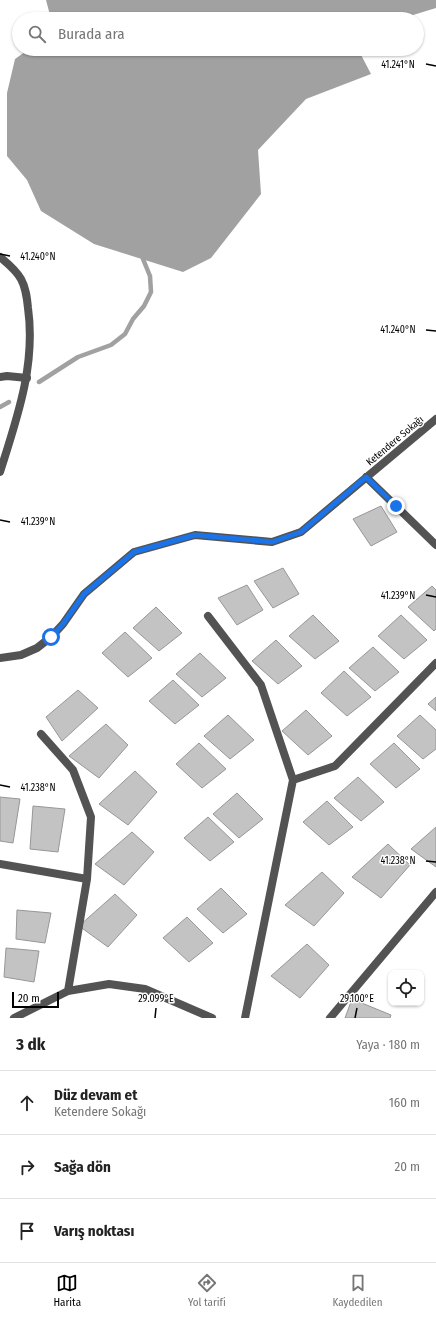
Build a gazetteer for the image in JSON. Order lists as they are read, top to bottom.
{
  "streets": {
    "street": ["Ketendere Sokağı"]
  },
  "scale_bar": "20 m",
  "page": {
    "search": "Burada ara",
    "scale": "20 m",
    "heading": ["3 dk", "Yaya · 180 m"],
    "list": [
      ["Düz devam et", "Ketendere Sokağı", "160 m"],
      ["Sağa dön", "20 m"],
      "Varış noktası"
    ],
    "nav": ["Harita", "Yol tarifi", "Kaydedilen"]
  },
  "coordinates": [
    "41.241°N",
    "41.240°N",
    "41.239°N",
    "41.238°N",
    "29.099°E",
    "29.100°E"
  ]
}
